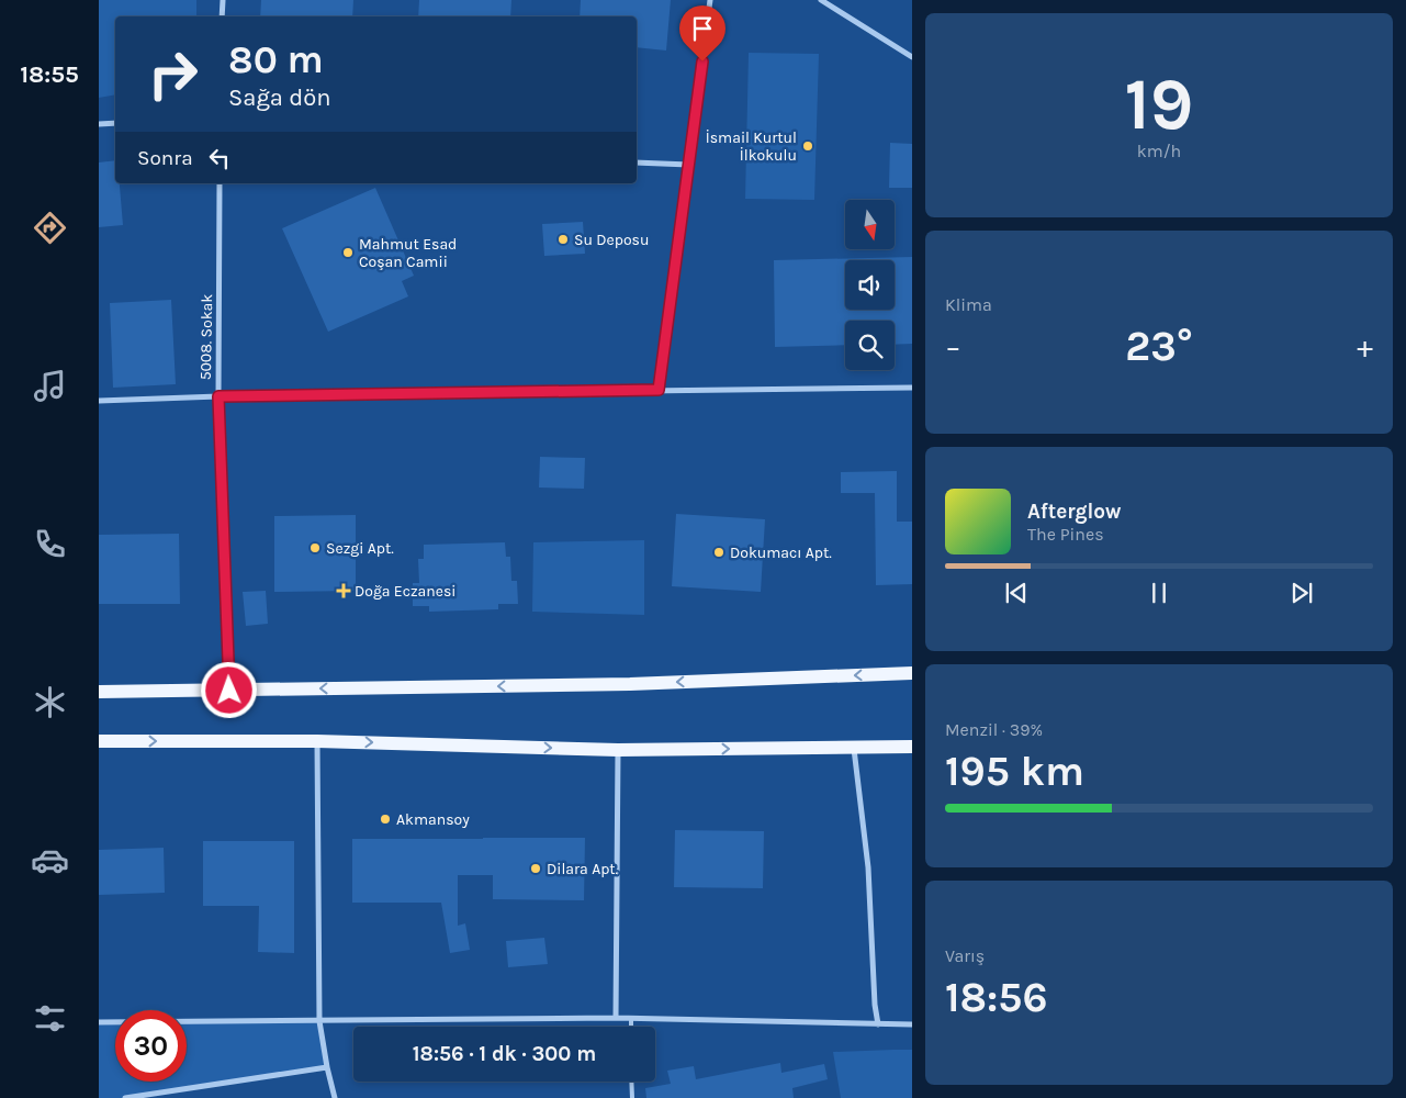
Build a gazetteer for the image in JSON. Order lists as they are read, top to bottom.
{
  "streets": {
    "street": ["5008. Sokak"]
  },
  "places": {
    "other": [
      "İsmail Kurtul İlkokulu",
      "Su Deposu",
      "Mahmut Esad Coşan Camii",
      "Sezgi Apt.",
      "Dokumacı Apt.",
      "Akmansoy",
      "Dilara Apt."
    ],
    "health": ["Doğa Eczanesi"]
  },
  "north": "bottom",
  "page": {
    "tabs": "18:55",
    "tile": [
      ["19", "km/h"],
      "Klima",
      ["Menzil · 39%", "195 km"],
      ["Varış", "18:56"]
    ],
    "turn": ["80 m", "Sağa dön"],
    "then": "Sonra",
    "heat": ["−", "23°", "+"],
    "song": ["Afterglow", "The Pines"],
    "limit": "30",
    "trip": "18:56 · 1 dk · 300 m"
  }
}
